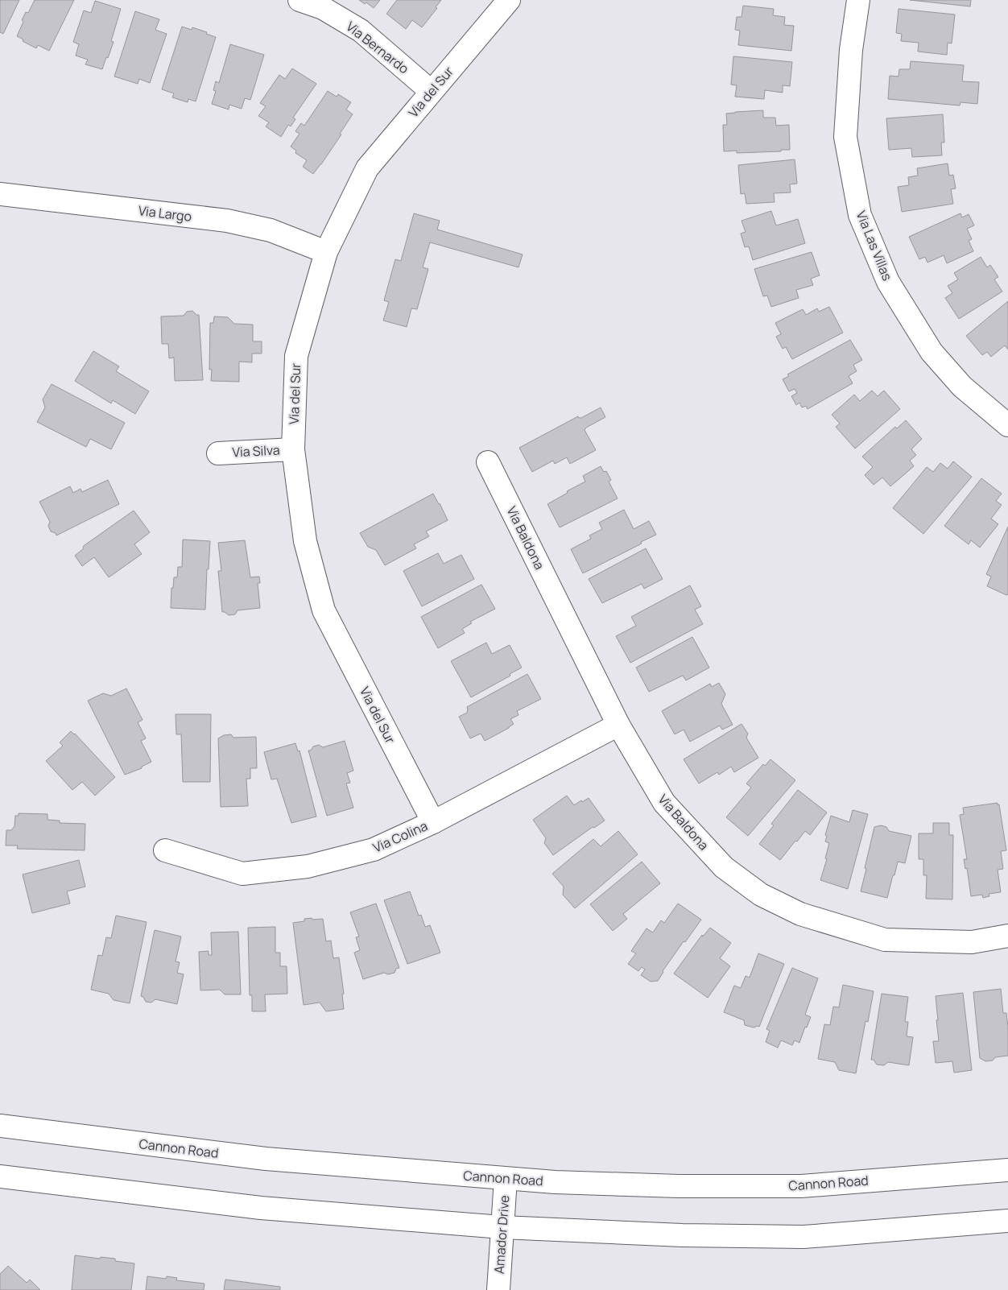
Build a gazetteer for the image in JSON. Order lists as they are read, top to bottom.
{
  "streets": {
    "street": [
      "Via Bernardo",
      "Via del Sur",
      "Via Largo",
      "Via Las Villas",
      "Via Silva",
      "Via Baldona",
      "Via Colina",
      "Cannon Road",
      "Amador Drive"
    ]
  },
  "crossings": [
    ["Via Bernardo", "Via del Sur"],
    ["Via del Sur", "Via Largo"],
    ["Via del Sur", "Via Silva"],
    ["Via del Sur", "Via Colina"],
    ["Via Baldona", "Via Colina"],
    ["Cannon Road", "Amador Drive"]
  ]
}
